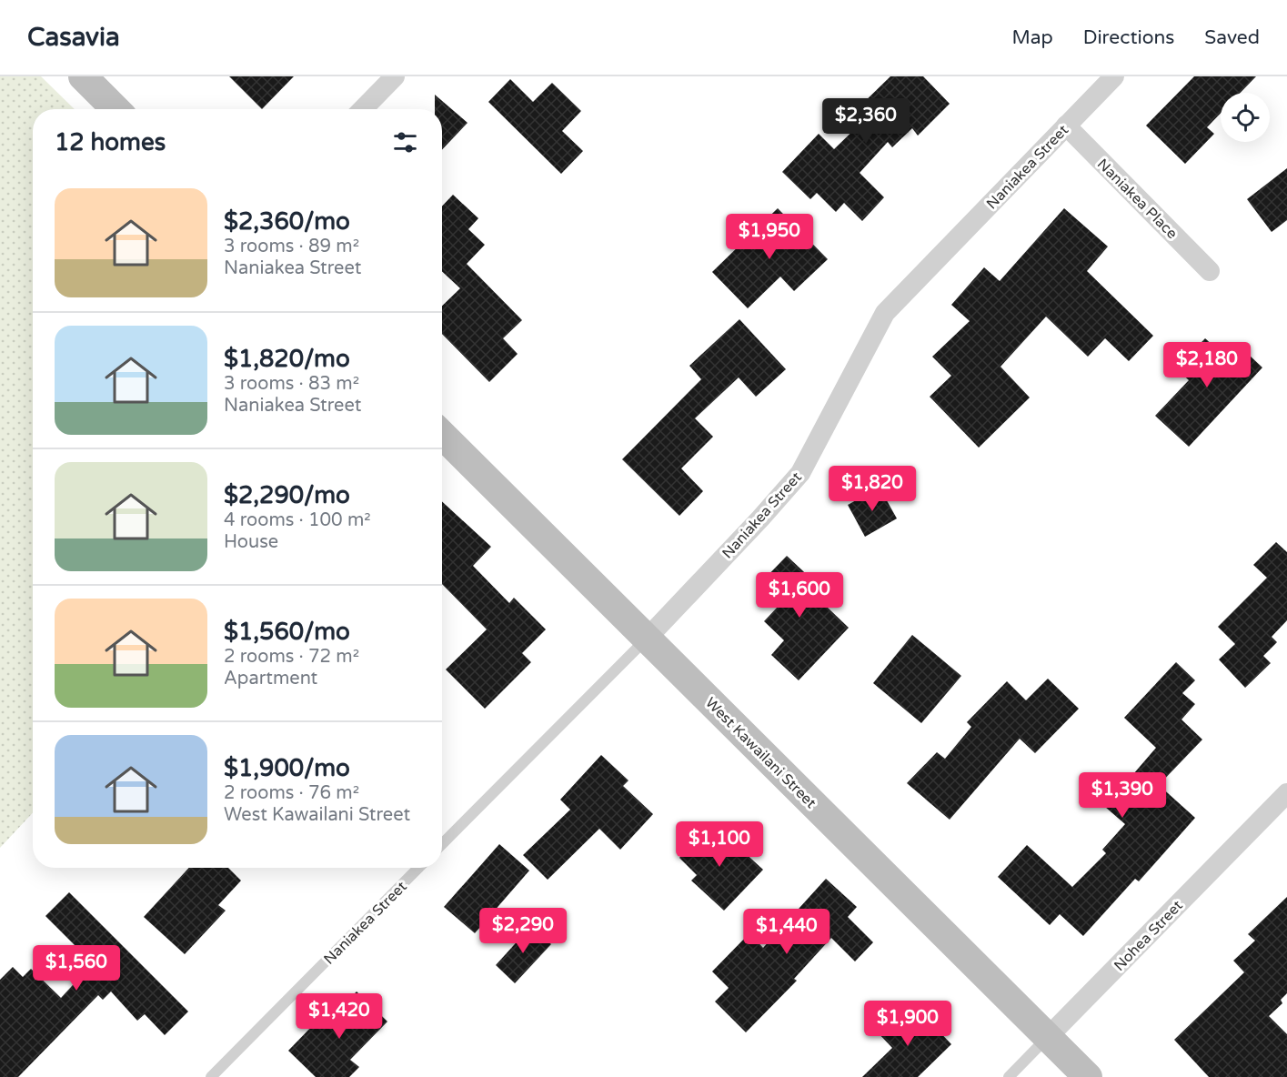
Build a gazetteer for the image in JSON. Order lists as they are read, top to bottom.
{
  "streets": {
    "street": [
      "Naniakea Street",
      "Naniakea Place",
      "West Kawailani Street",
      "Nohea Street"
    ]
  },
  "crossings": [
    ["Naniakea Street", "Naniakea Place"],
    ["Naniakea Street", "West Kawailani Street"],
    ["West Kawailani Street", "Nohea Street"]
  ],
  "page": {
    "header": "Casavia",
    "nav": ["Map", "Directions", "Saved"],
    "price": [
      "$2,360",
      "$1,950",
      "$2,180",
      "$1,820",
      "$1,600",
      "$1,390",
      "$1,100",
      "$2,290",
      "$1,440",
      "$1,560",
      "$1,420",
      "$1,900"
    ],
    "heading": "12 homes",
    "list": [
      {
        "name": "$2,360/mo",
        "note": "3 rooms · 89 m² · Naniakea Street"
      },
      {
        "name": "$1,820/mo",
        "note": "3 rooms · 83 m² · Naniakea Street"
      },
      {
        "name": "$2,290/mo",
        "note": "4 rooms · 100 m² · House"
      },
      {
        "name": "$1,560/mo",
        "note": "2 rooms · 72 m² · Apartment"
      },
      {
        "name": "$1,900/mo",
        "note": "2 rooms · 76 m² · West Kawailani Street"
      }
    ]
  }
}
